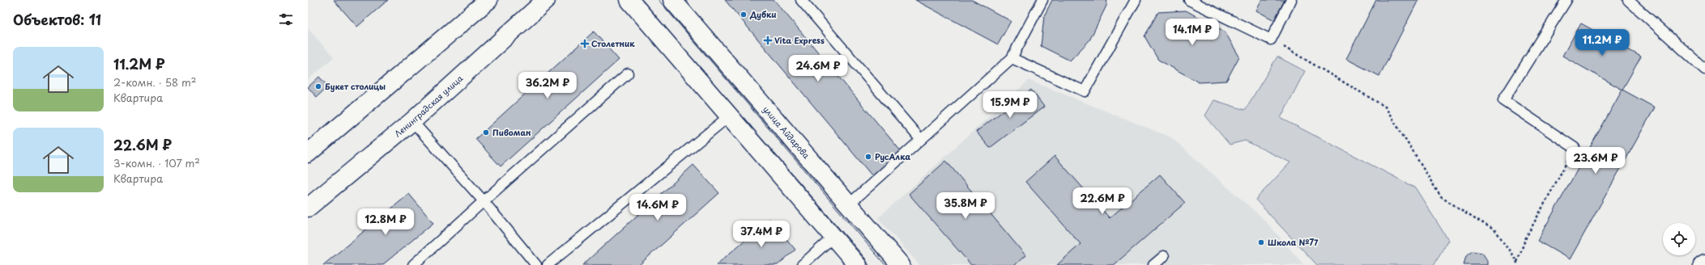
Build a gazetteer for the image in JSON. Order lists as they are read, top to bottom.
{
  "streets": {
    "main road": ["Ленинградская улица", "улица Айдарова"]
  },
  "places": {
    "other": [
      "Дубки",
      "Букет столицы",
      "Пивоман",
      "РусАлка",
      "Школа №77"
    ],
    "health": ["Vita Express", "Столетник"]
  },
  "page": {
    "heading": "Объектов: 11",
    "price": [
      "14.1M ₽",
      "11.2M ₽",
      "24.6M ₽",
      "36.2M ₽",
      "15.9M ₽",
      "23.6M ₽",
      "22.6M ₽",
      "35.8M ₽",
      "14.6M ₽",
      "12.8M ₽",
      "37.4M ₽"
    ],
    "list": [
      {
        "name": "11.2M ₽",
        "note": "2-комн. · 58 m² · Квартира"
      },
      {
        "name": "22.6M ₽",
        "note": "3-комн. · 107 m² · Квартира"
      }
    ]
  }
}
